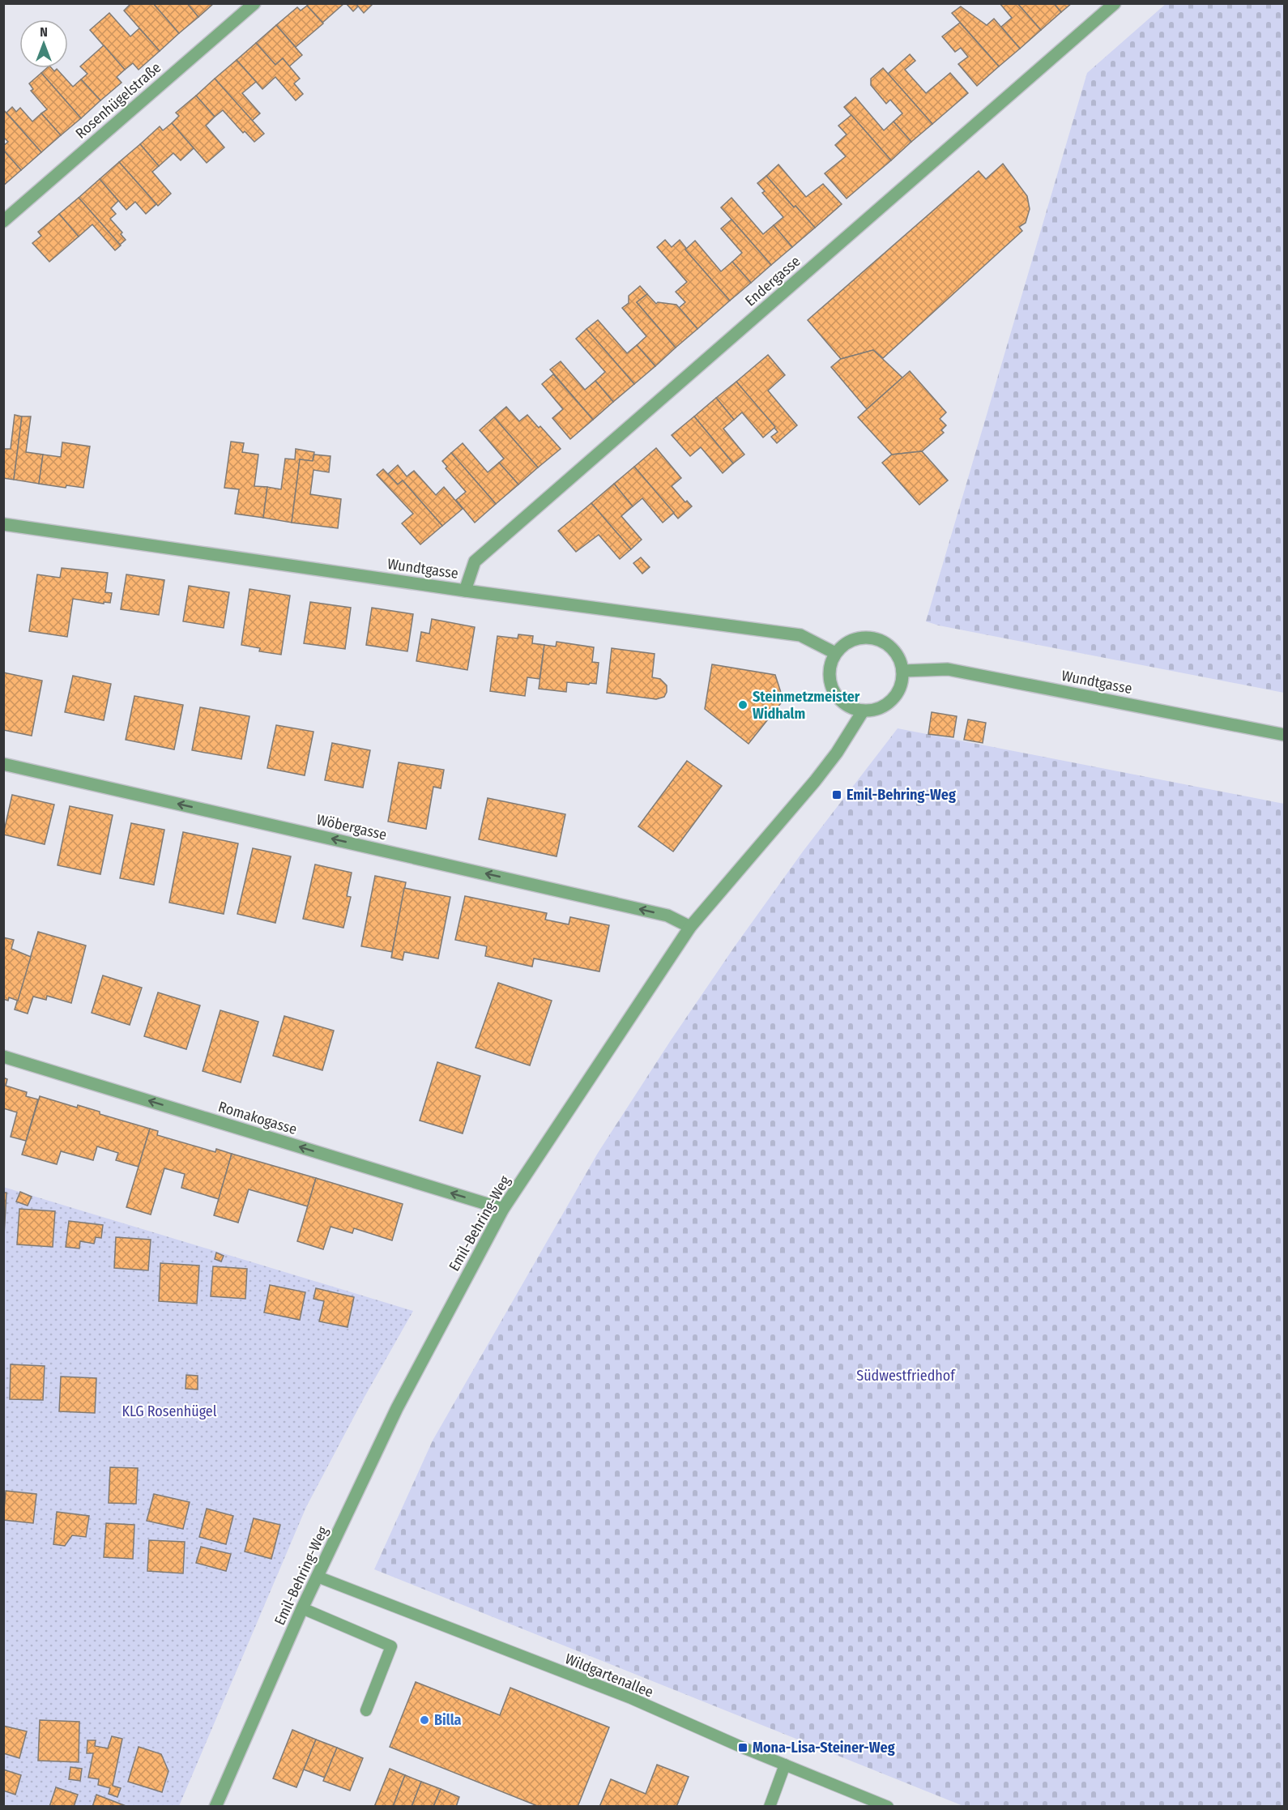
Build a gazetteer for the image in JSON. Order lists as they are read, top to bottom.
{
  "streets": {
    "street": [
      "Rosenhügelstraße",
      "Endergasse",
      "Wundtgasse",
      "Wöbergasse",
      "Romakogasse",
      "Emil-Behring-Weg"
    ],
    "lane": ["Wildgartenallee"]
  },
  "crossings": [
    ["Endergasse", "Wundtgasse"],
    ["Wundtgasse", "Emil-Behring-Weg"],
    ["Wöbergasse", "Emil-Behring-Weg"],
    ["Romakogasse", "Emil-Behring-Weg"],
    ["Emil-Behring-Weg", "Wildgartenallee"]
  ],
  "one_way": ["Wöbergasse", "Romakogasse"],
  "parks": ["Südwestfriedhof", "KLG Rosenhügel"],
  "places": {
    "other": ["Steinmetzmeister Widhalm", "Billa"],
    "transit": ["Emil-Behring-Weg", "Mona-Lisa-Steiner-Weg"]
  },
  "north": "top"
}
